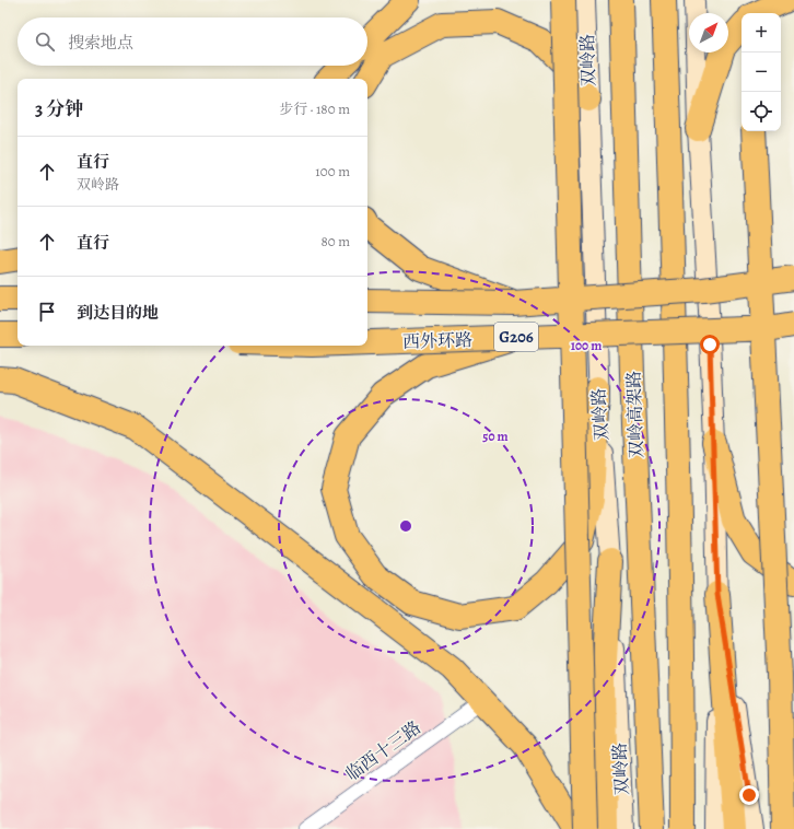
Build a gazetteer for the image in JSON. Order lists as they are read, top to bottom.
{
  "streets": {
    "highway": ["G206", "西外环路", "双岭高架路"],
    "main road": ["双岭路"],
    "street": ["临西十三路"]
  },
  "north": "top right",
  "page": {
    "map_buttons": ["+", "−"],
    "search": "搜索地点",
    "heading": ["3 分钟", "步行 · 180 m"],
    "list": [
      ["直行", "双岭路", "100 m"],
      ["直行", "80 m"],
      "到达目的地"
    ]
  },
  "rings": ["100 m", "50 m"]
}
